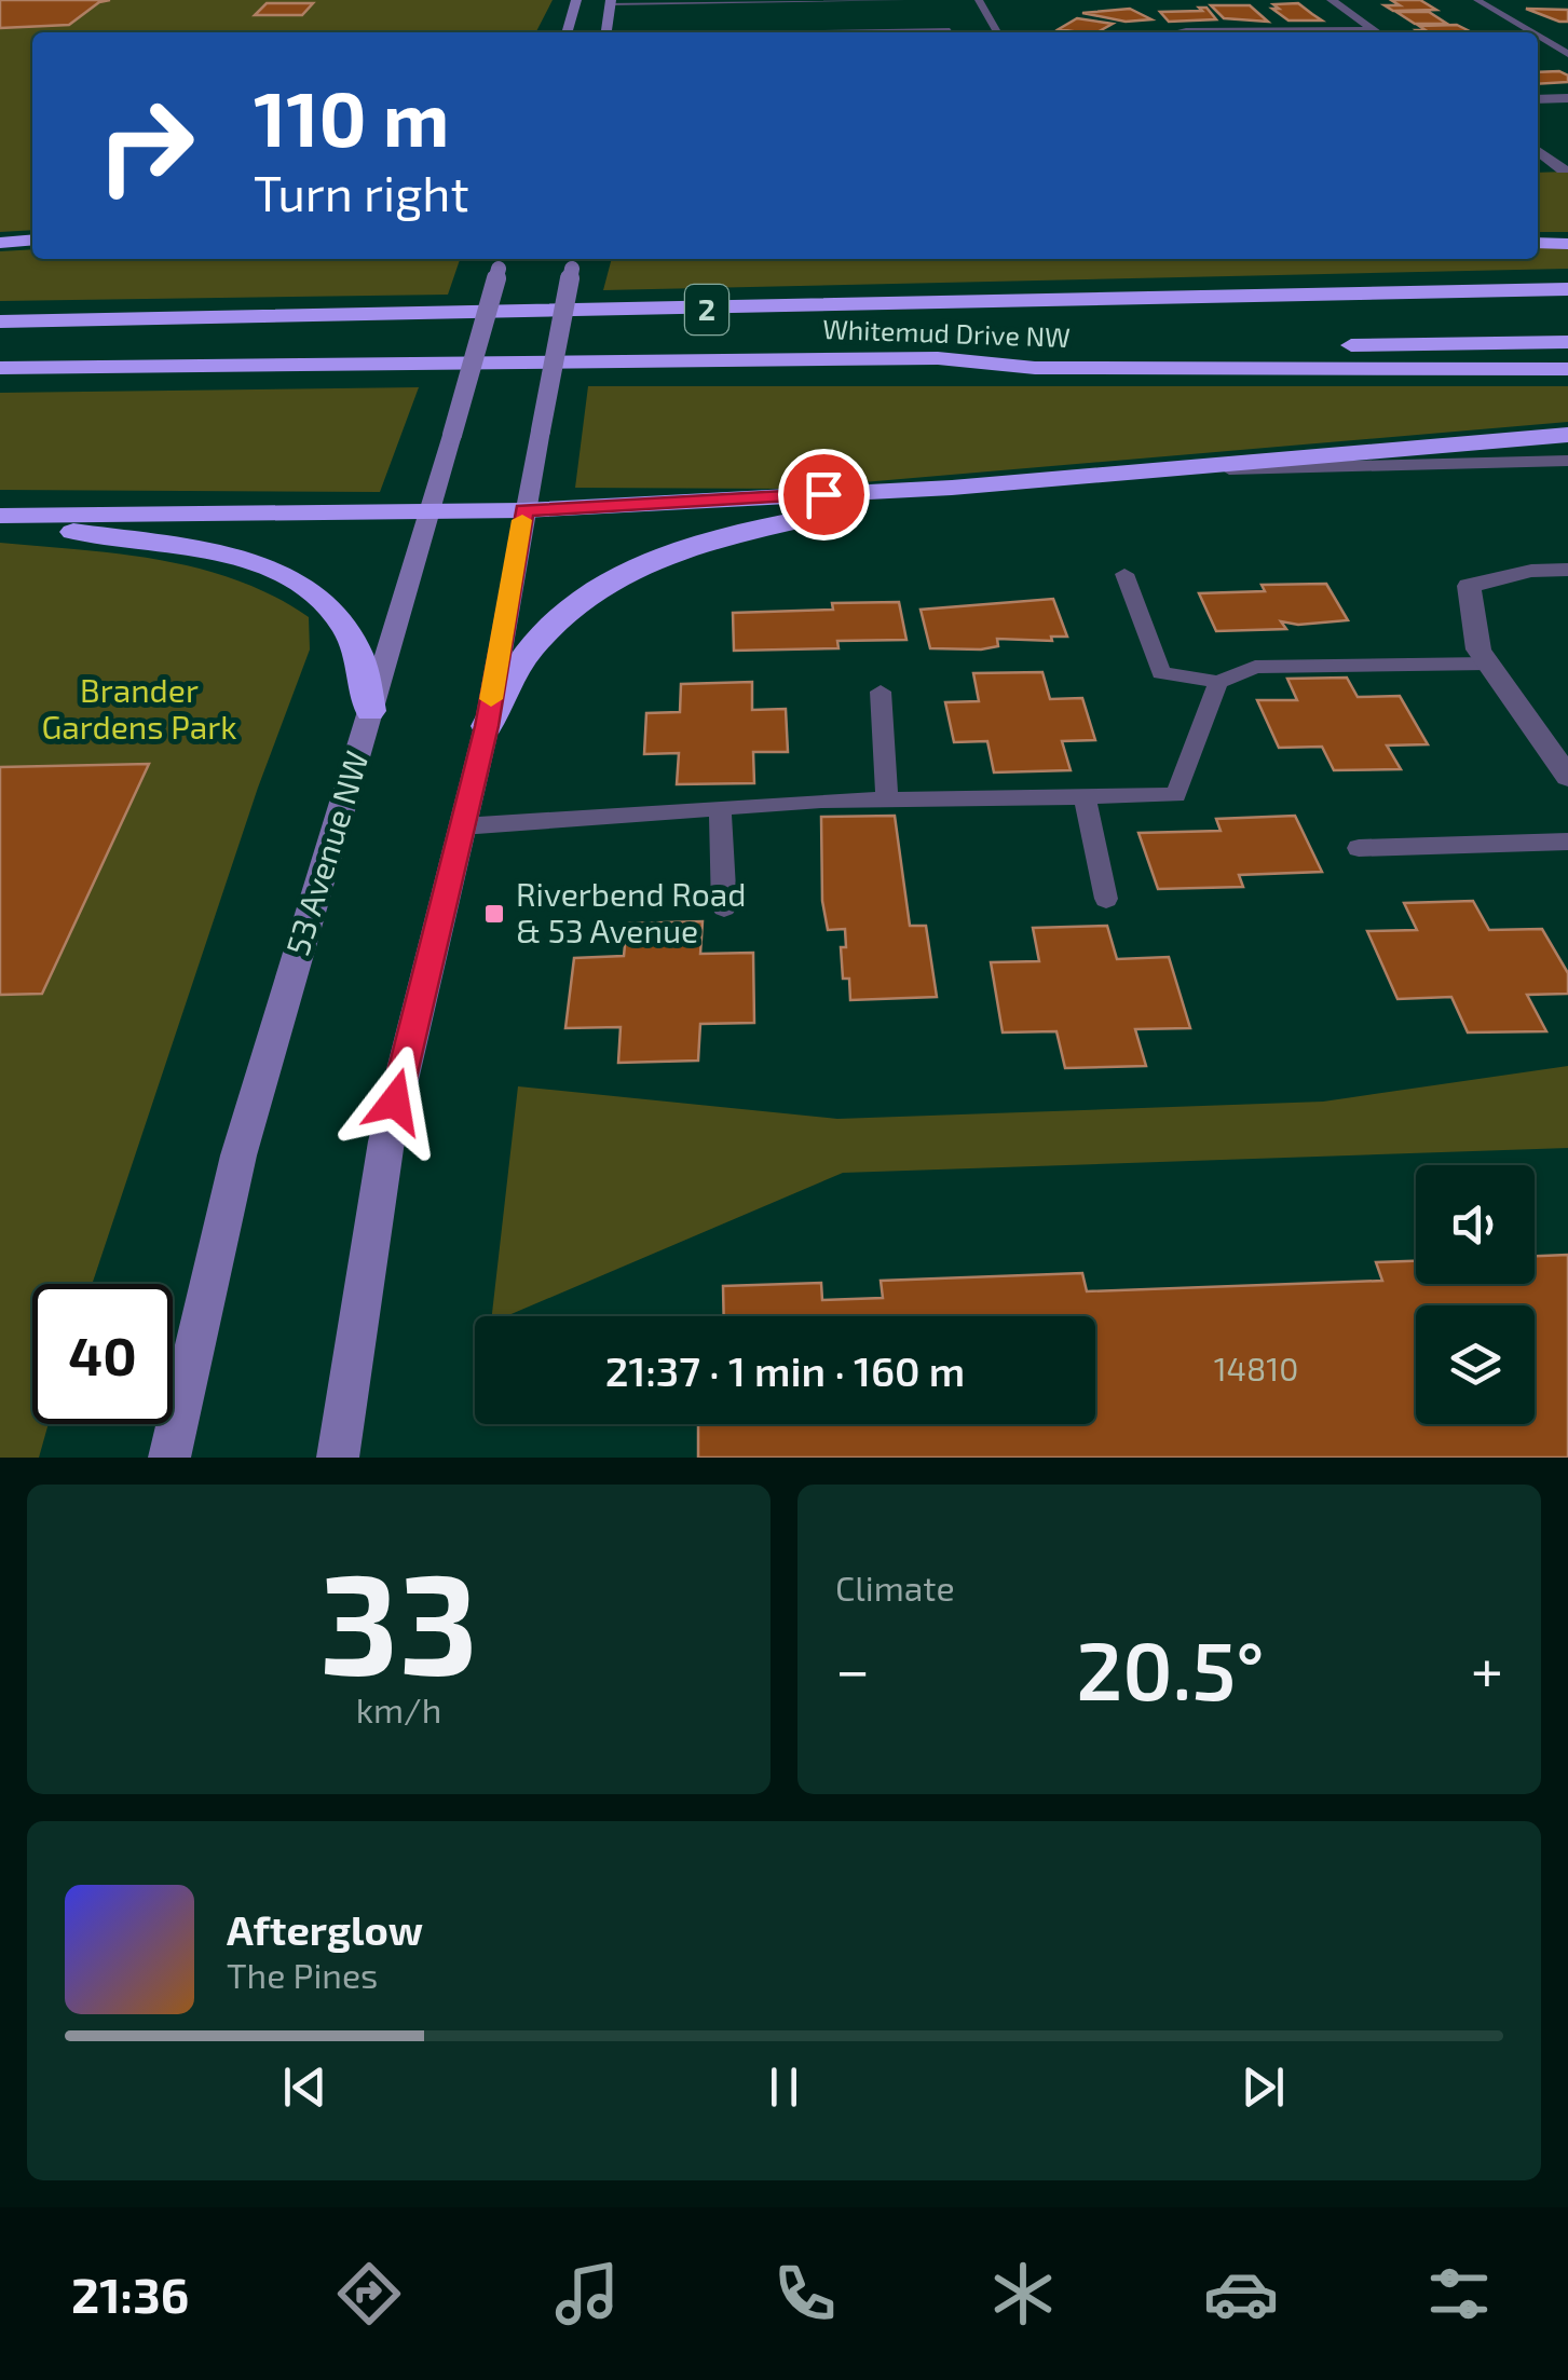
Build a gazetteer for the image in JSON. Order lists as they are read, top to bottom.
{
  "streets": {
    "highway": ["2", "Whitemud Drive NW"],
    "street": ["53 Avenue NW"]
  },
  "parks": ["Brander Gardens Park"],
  "places": {
    "transit": ["Riverbend Road & 53 Avenue"]
  },
  "house_numbers": ["14810"],
  "page": {
    "turn": ["110 m", "Turn right"],
    "limit": "40",
    "trip": "21:37 · 1 min · 160 m",
    "tile": [
      ["33", "km/h"],
      "Climate"
    ],
    "heat": ["−", "20.5°", "+"],
    "song": ["Afterglow", "The Pines"],
    "tabs": "21:36"
  }
}
